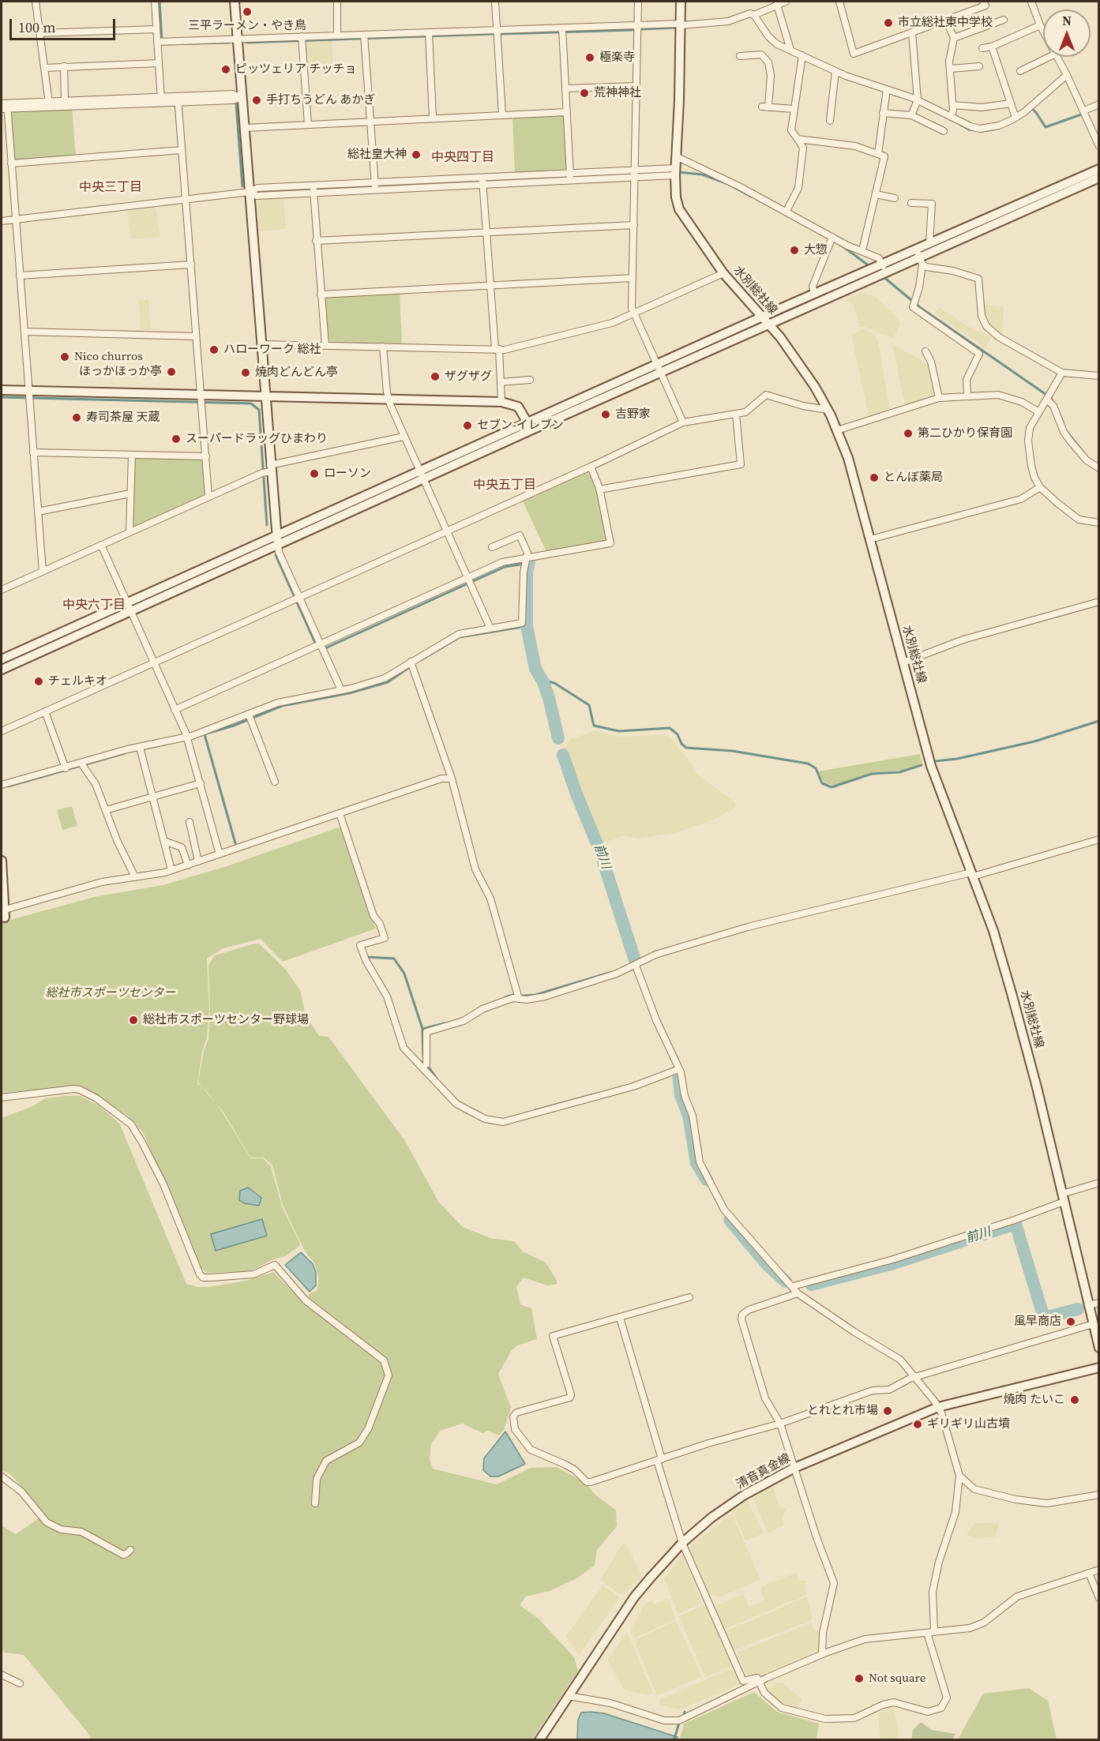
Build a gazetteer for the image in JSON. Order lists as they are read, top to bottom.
{
  "streets": {
    "street": ["水別総社線", "清音真金線"]
  },
  "districts": [
    "中央四丁目",
    "中央三丁目",
    "中央五丁目",
    "中央六丁目"
  ],
  "water": ["前川"],
  "parks": ["総社市スポーツセンター"],
  "places": [
    "三平ラーメン・やき鳥",
    "市立総社東中学校",
    "極楽寺",
    "ピッツェリア チッチョ",
    "荒神神社",
    "手打ちうどん あかぎ",
    "総社皇大神",
    "大惣",
    "ハローワーク 総社",
    "Nico churros",
    "ほっかほっか亭",
    "焼肉どんどん亭",
    "ザグザグ",
    "吉野家",
    "寿司茶屋 天蔵",
    "セブン-イレブン",
    "第二ひかり保育園",
    "スーパードラッグひまわり",
    "ローソン",
    "とんぼ薬局",
    "チェルキオ",
    "総社市スポーツセンター野球場",
    "風早商店",
    "焼肉 たいこ",
    "とれとれ市場",
    "ギリギリ山古墳",
    "Not square"
  ],
  "scale_bar": "100 m",
  "north": "top"
}
